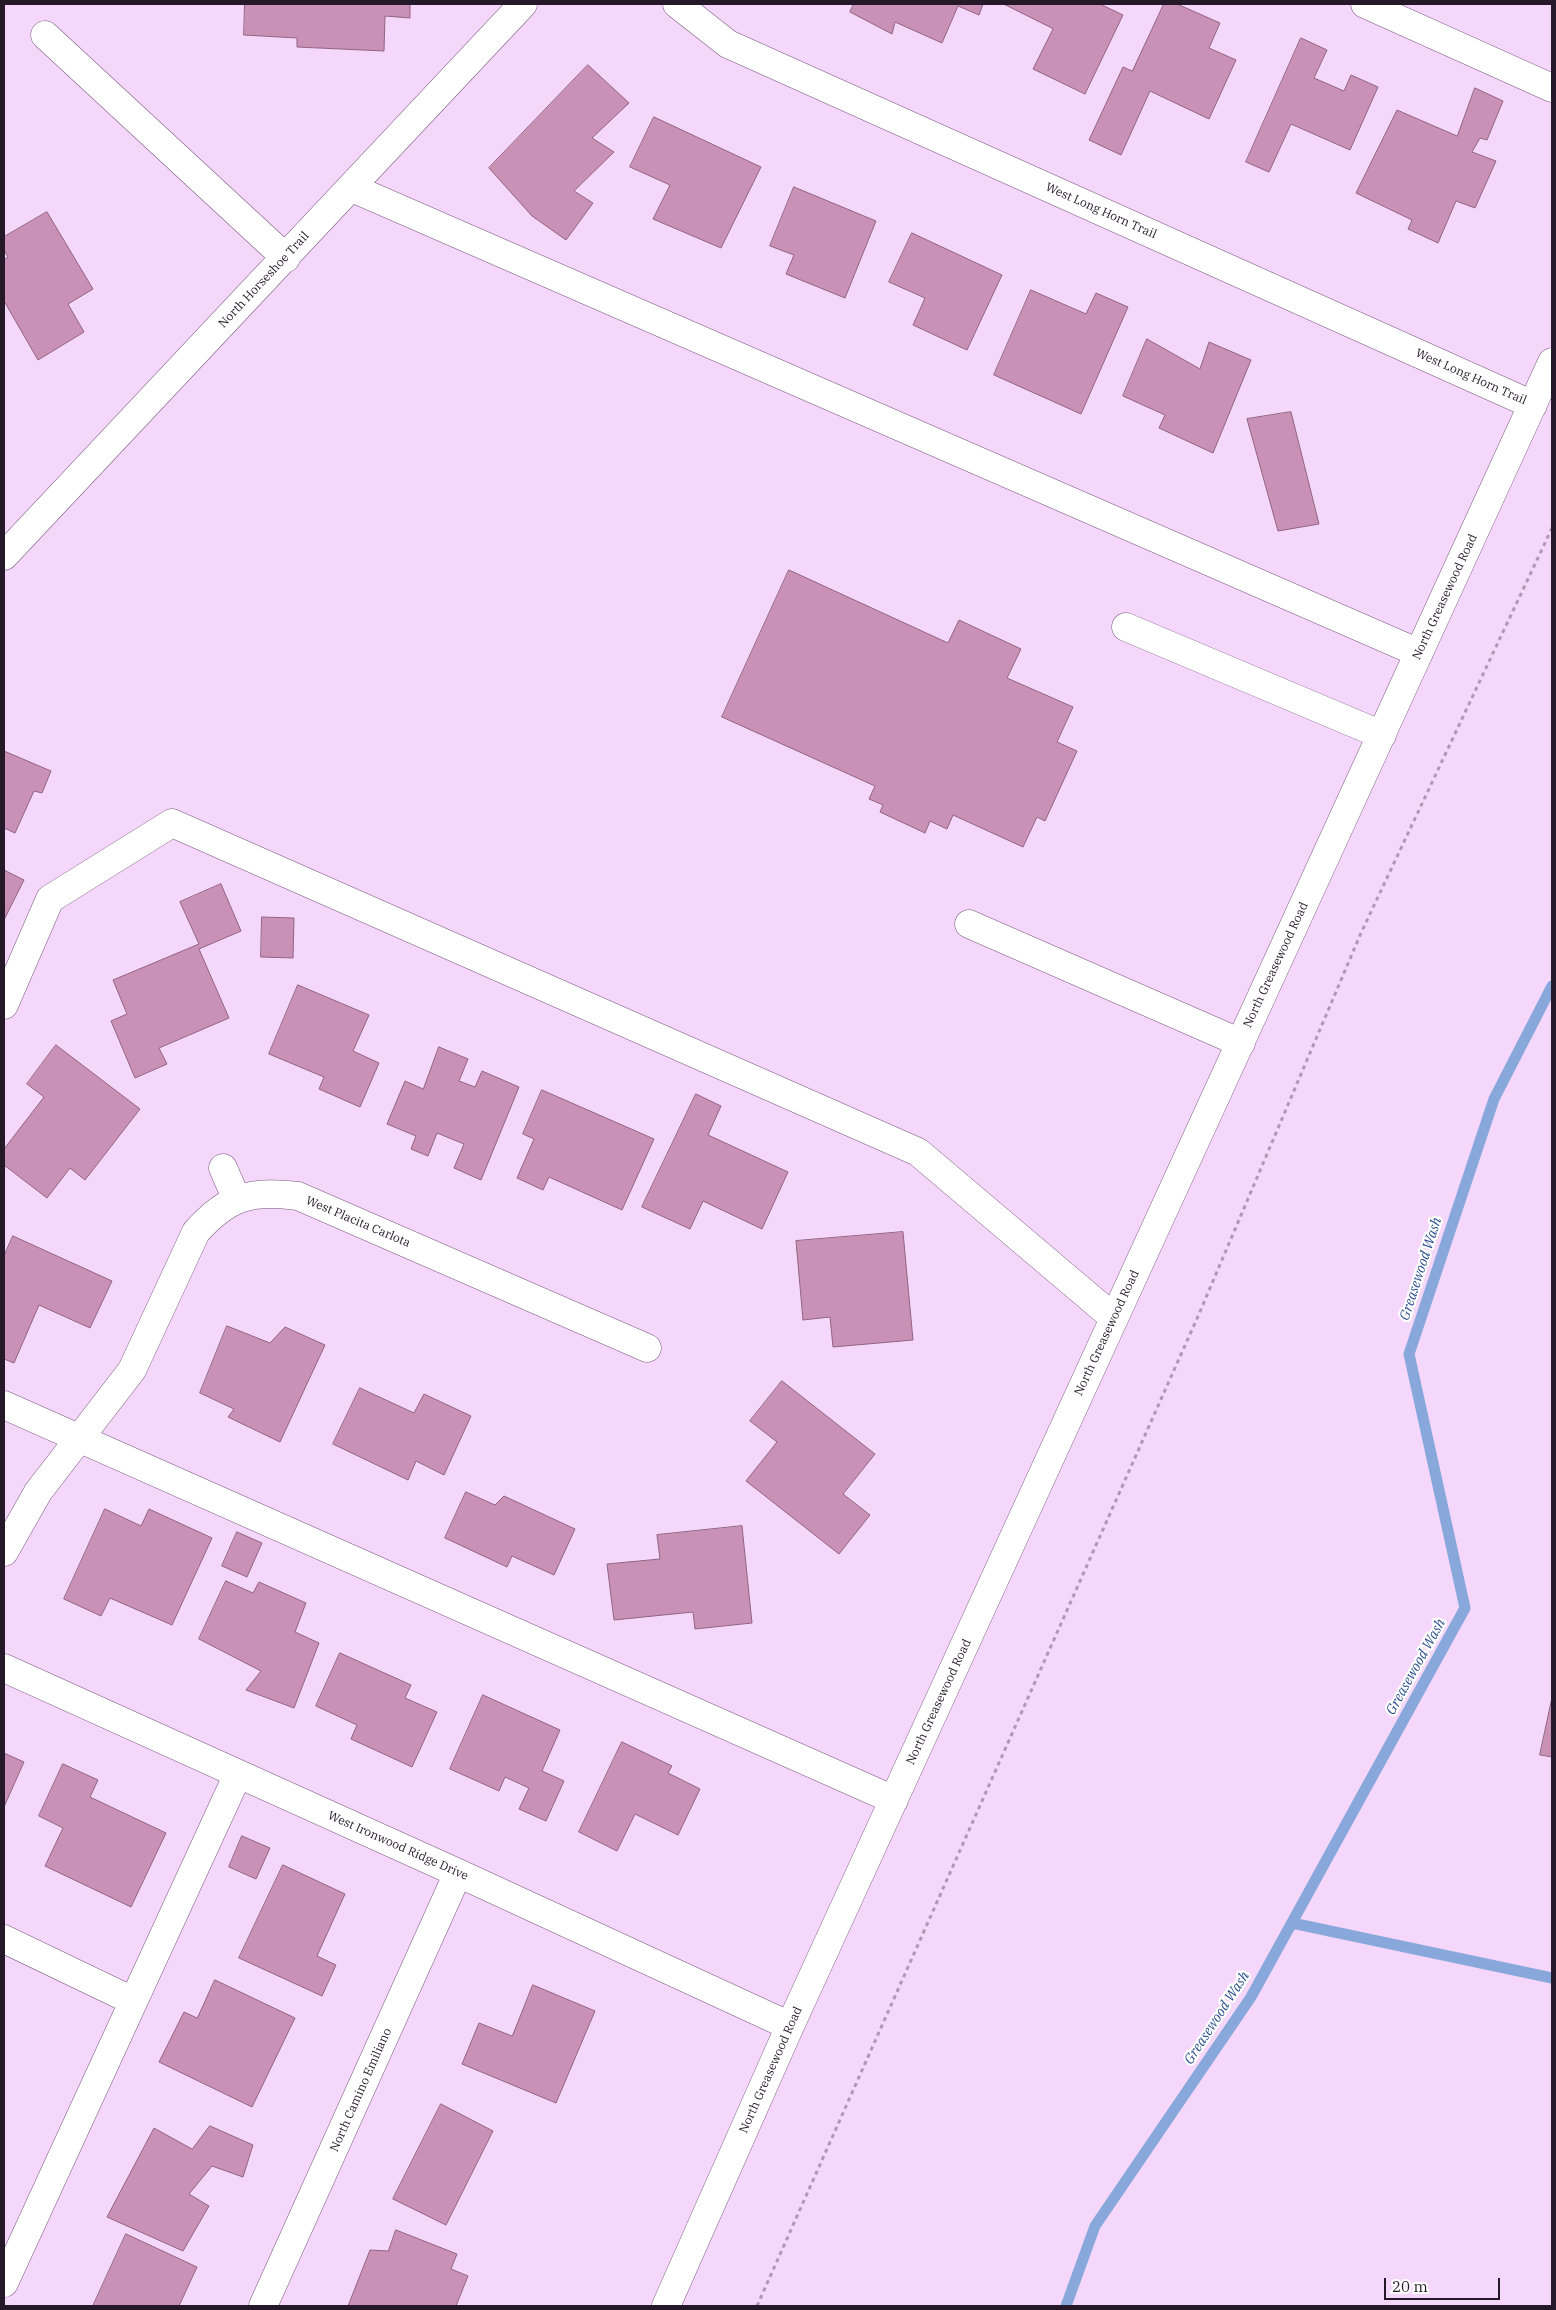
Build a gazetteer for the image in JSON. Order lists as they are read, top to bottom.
{
  "streets": {
    "street": [
      "West Long Horn Trail",
      "North Horseshoe Trail",
      "North Greasewood Road",
      "West Placita Carlota",
      "West Ironwood Ridge Drive",
      "North Camino Emiliano"
    ]
  },
  "crossings": [
    ["West Long Horn Trail", "North Greasewood Road"],
    ["North Greasewood Road", "West Ironwood Ridge Drive"],
    ["West Ironwood Ridge Drive", "North Camino Emiliano"]
  ],
  "water": ["Greasewood Wash"],
  "scale_bar": "20 m"
}
